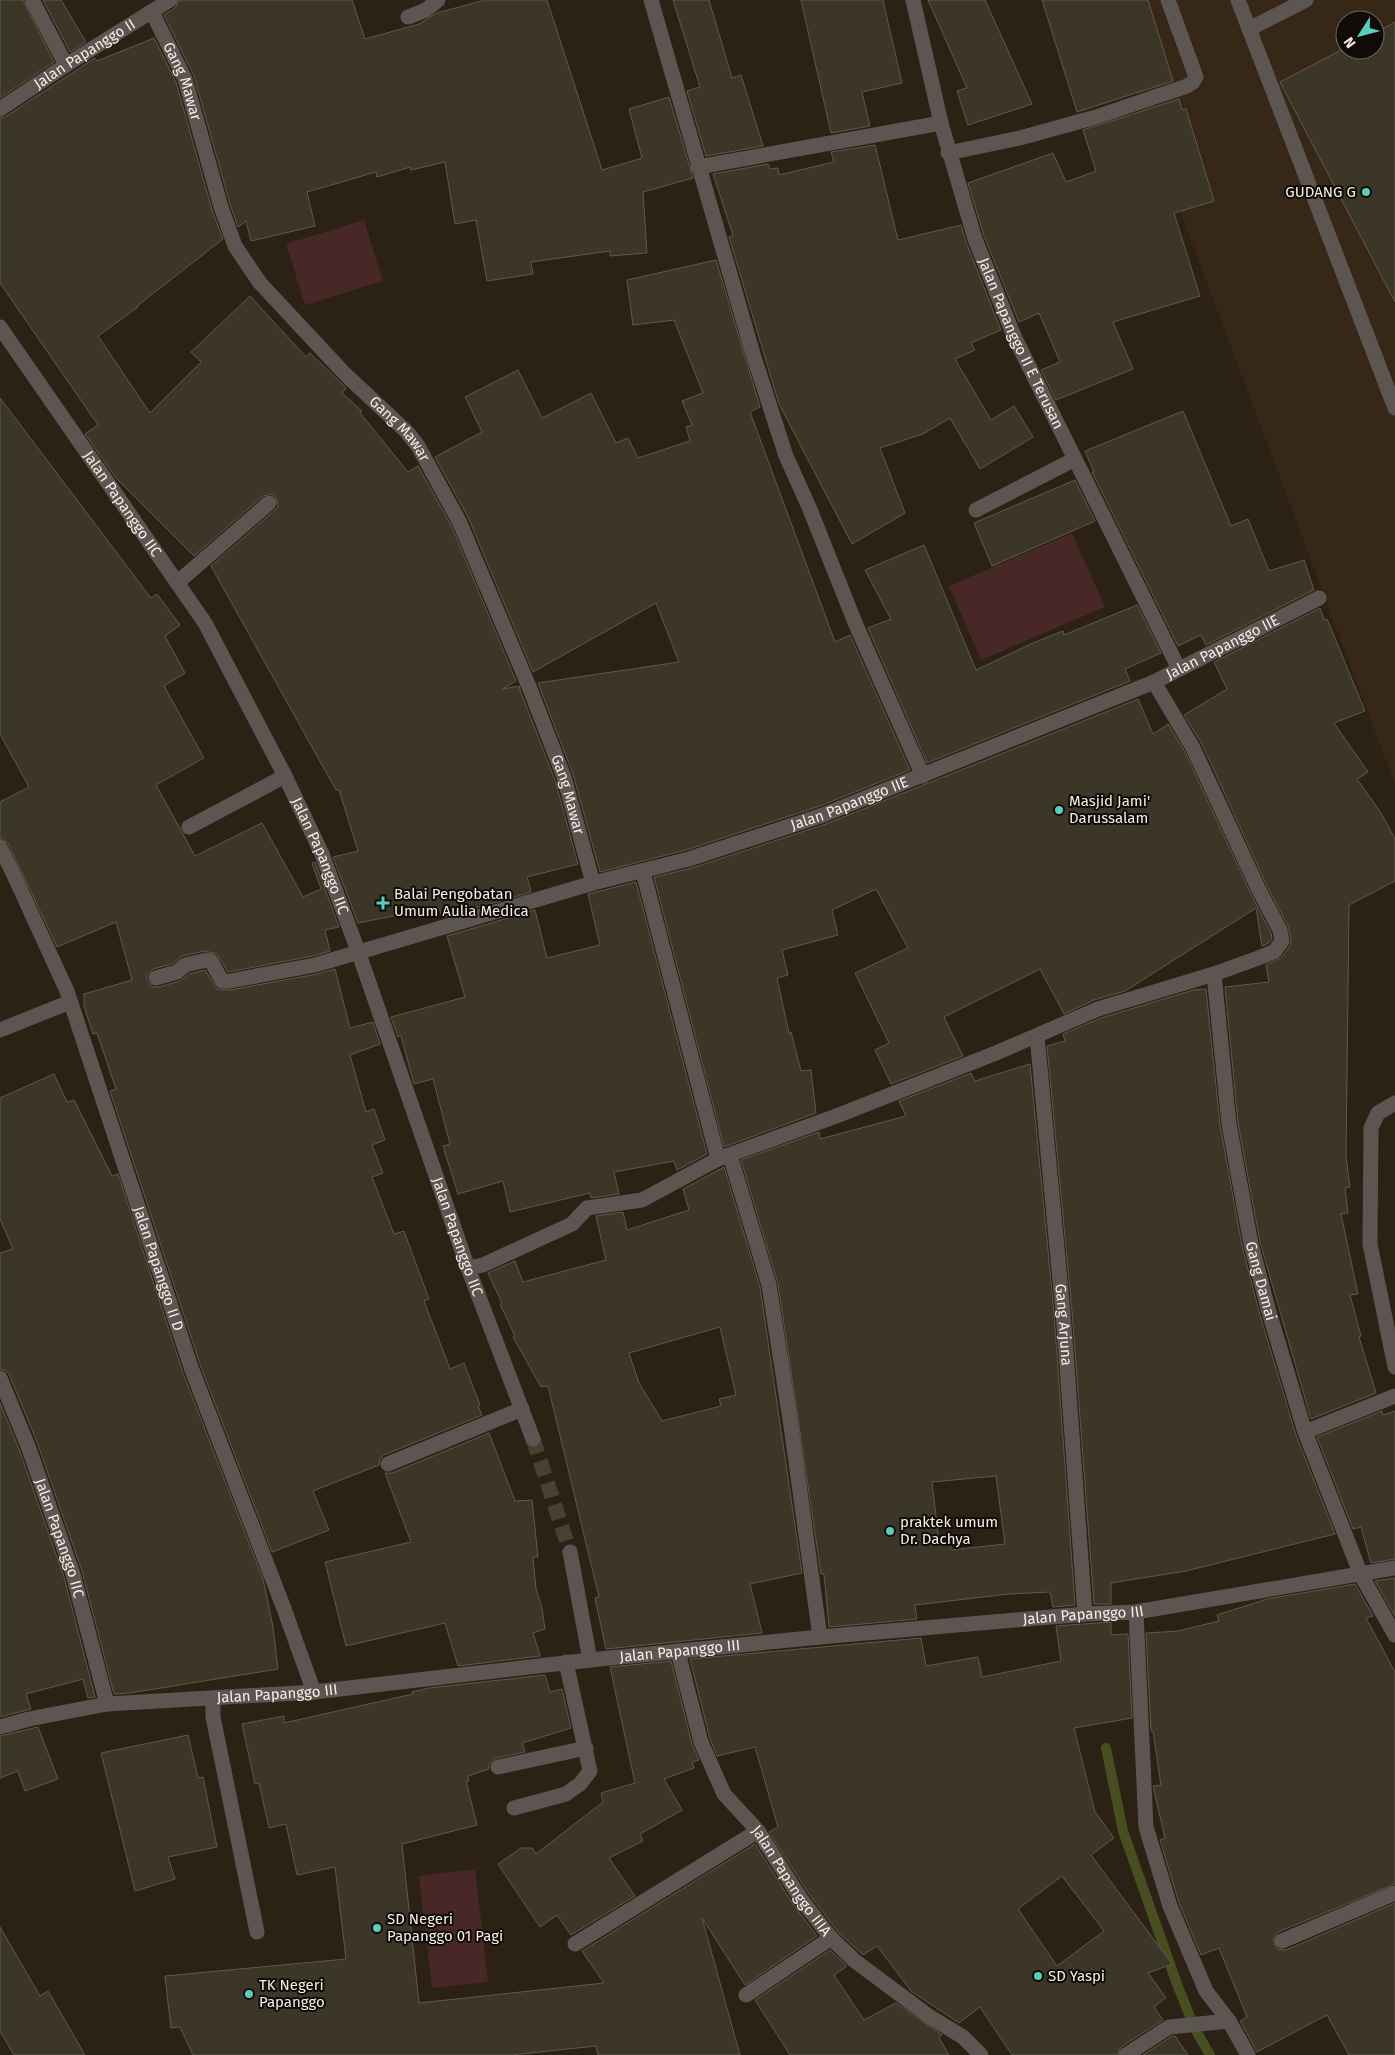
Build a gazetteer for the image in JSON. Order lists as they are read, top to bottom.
{
  "streets": {
    "street": [
      "Jalan Papanggo II",
      "Gang Mawar",
      "Jalan Papanggo II E Terusan",
      "Jalan Papanggo IIC",
      "Jalan Papanggo IIE",
      "Jalan Papanggo II D",
      "Gang Damai",
      "Gang Arjuna",
      "Jalan Papanggo III",
      "Jalan Papanggo IIIA"
    ]
  },
  "crossings": [
    ["Jalan Papanggo II", "Gang Mawar"],
    ["Gang Mawar", "Jalan Papanggo IIE"],
    ["Jalan Papanggo II E Terusan", "Jalan Papanggo IIE"],
    ["Jalan Papanggo IIC", "Jalan Papanggo IIE"],
    ["Jalan Papanggo IIC", "Jalan Papanggo III"],
    ["Jalan Papanggo II D", "Jalan Papanggo III"],
    ["Gang Damai", "Jalan Papanggo III"],
    ["Gang Arjuna", "Jalan Papanggo III"],
    ["Jalan Papanggo III", "Jalan Papanggo IIIA"]
  ],
  "places": {
    "other": [
      "GUDANG G",
      "Masjid Jami' Darussalam",
      "praktek umum Dr. Dachya",
      "SD Negeri Papanggo 01 Pagi",
      "SD Yaspi",
      "TK Negeri Papanggo"
    ],
    "health": ["Balai Pengobatan Umum Aulia Medica"]
  },
  "north": "bottom left"
}
